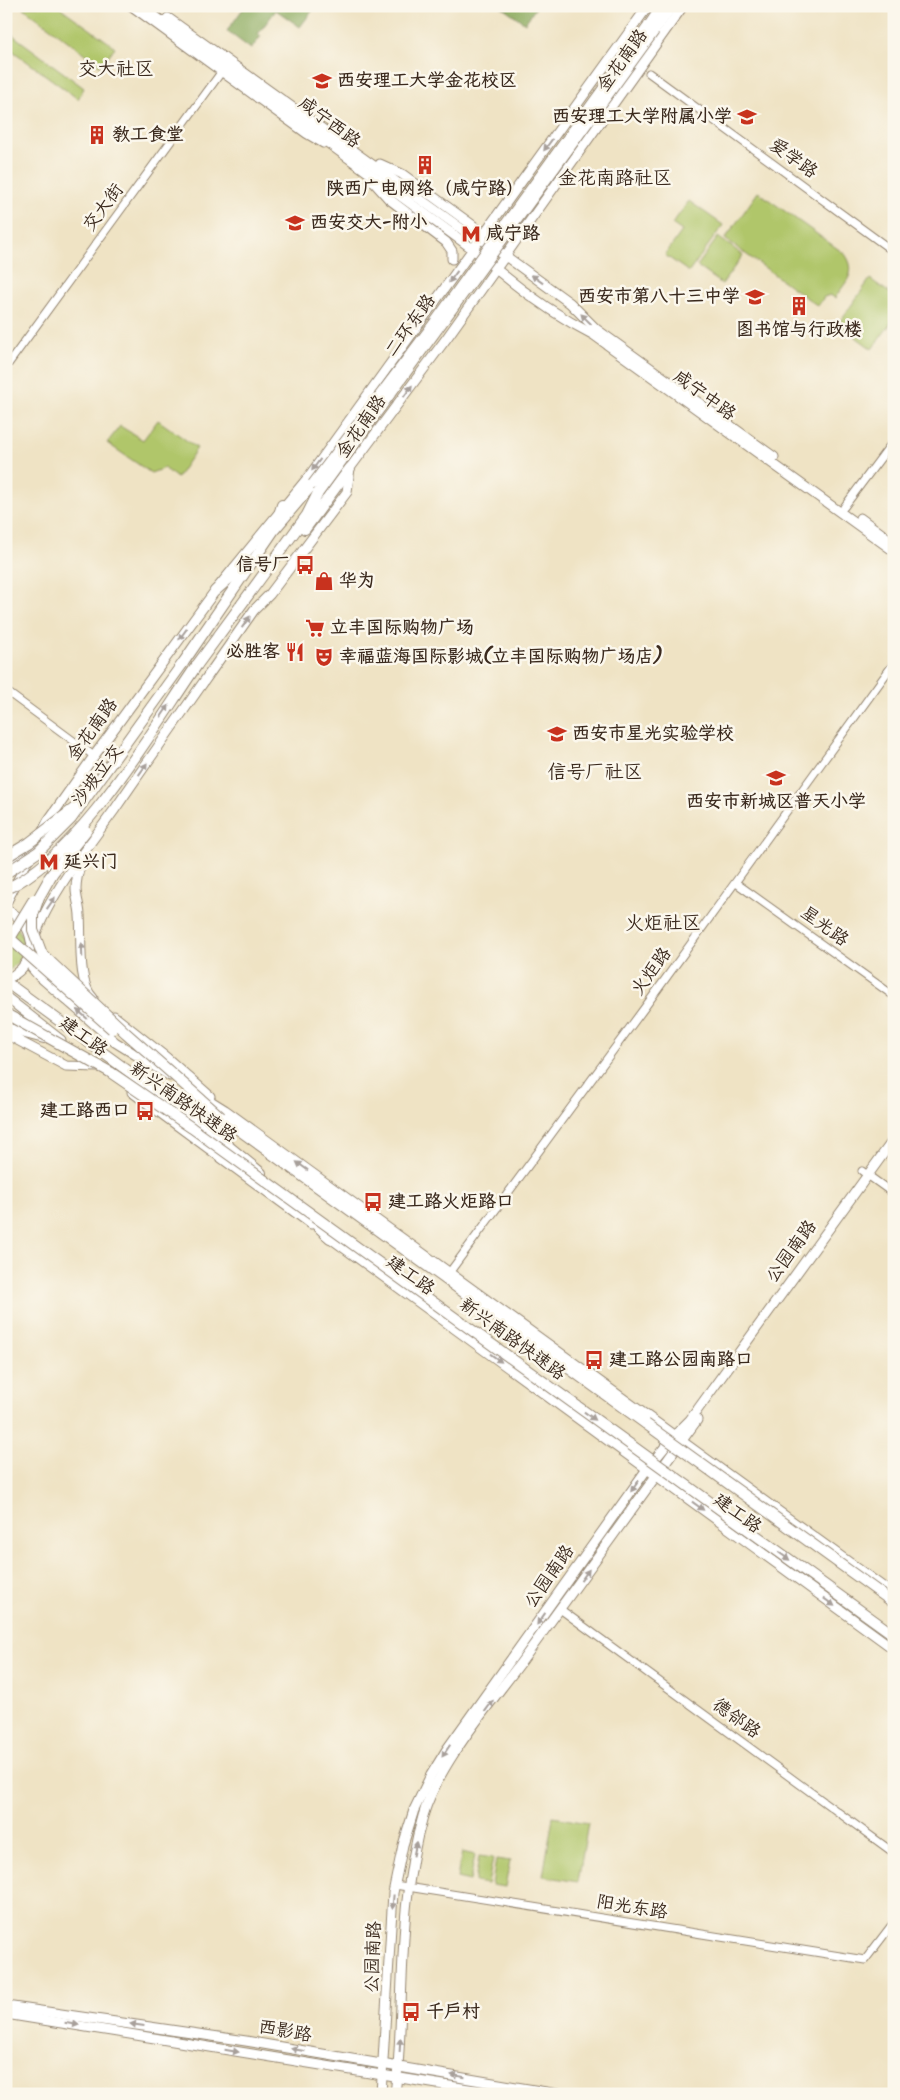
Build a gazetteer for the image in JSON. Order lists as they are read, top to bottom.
{
  "streets": {
    "highway": ["二环东路", "沙坡立交", "新兴南路快速路"],
    "main road": [
      "金花南路",
      "咸宁西路",
      "咸宁中路",
      "建工路",
      "公园南路",
      "西影路"
    ],
    "street": [
      "爱学路",
      "交大街",
      "星光路",
      "火炬路",
      "德邻路",
      "阳光东路"
    ]
  },
  "crossings": [
    ["金花南路", "咸宁西路"],
    ["金花南路", "咸宁中路"],
    ["金花南路", "建工路"],
    ["咸宁西路", "交大街"],
    ["咸宁西路", "咸宁中路"],
    ["二环东路", "沙坡立交"],
    ["星光路", "火炬路"],
    ["火炬路", "建工路"],
    ["建工路", "新兴南路快速路"],
    ["建工路", "公园南路"],
    ["公园南路", "德邻路"],
    ["公园南路", "阳光东路"],
    ["公园南路", "西影路"]
  ],
  "districts": [
    "交大社区",
    "金花南路社区",
    "信号厂社区",
    "火炬社区"
  ],
  "places": {
    "school or university": [
      "西安理工大学金花校区",
      "西安理工大学附属小学",
      "西安交大-附小",
      "西安市第八十三中学",
      "西安市星光实验学校",
      "西安市新城区普天小学"
    ],
    "building": ["教工食堂", "陕西广电网络（咸宁路）", "图书馆与行政楼"],
    "metro station": ["咸宁路", "延兴门"],
    "bus stop": [
      "信号厂",
      "建工路西口",
      "建工路火炬路口",
      "建工路公园南路口",
      "千户村"
    ],
    "shop": ["华为"],
    "supermarket": ["立丰国际购物广场"],
    "restaurant": ["必胜客"],
    "theatre": ["幸福蓝海国际影城(立丰国际购物广场店)"]
  }
}
